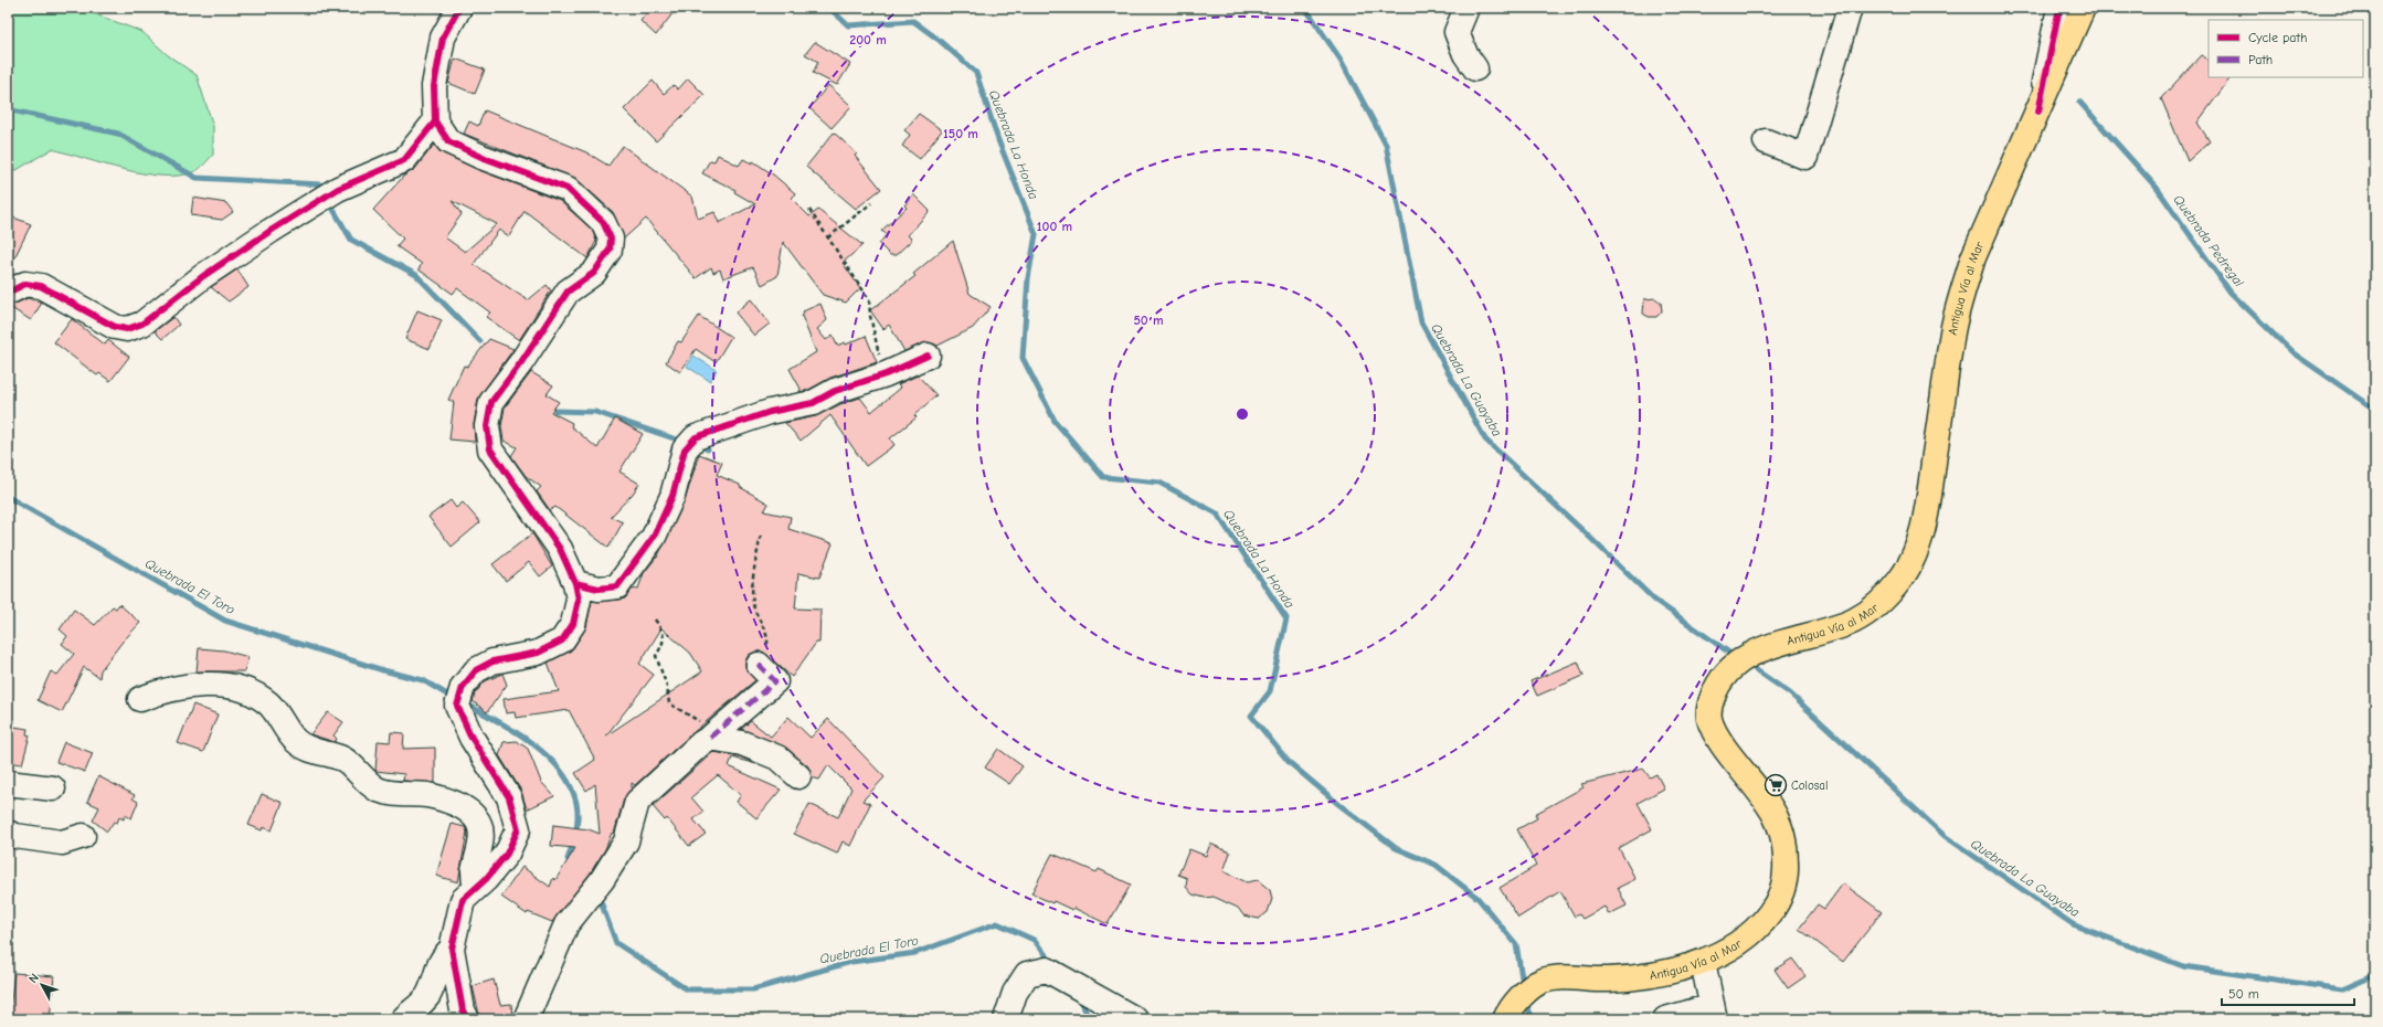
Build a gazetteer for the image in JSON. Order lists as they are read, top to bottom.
{
  "streets": {
    "main road": ["Antigua Vía al Mar"]
  },
  "water": [
    "Quebrada La Honda",
    "Quebrada Pedregal",
    "Quebrada La Guayaba",
    "Quebrada El Toro"
  ],
  "places": {
    "supermarket": ["Colosal"]
  },
  "legend": ["Cycle path", "Path"],
  "scale_bar": "50 m",
  "north": "top left",
  "rings": [
    "200 m",
    "150 m",
    "100 m",
    "50 m"
  ]
}
